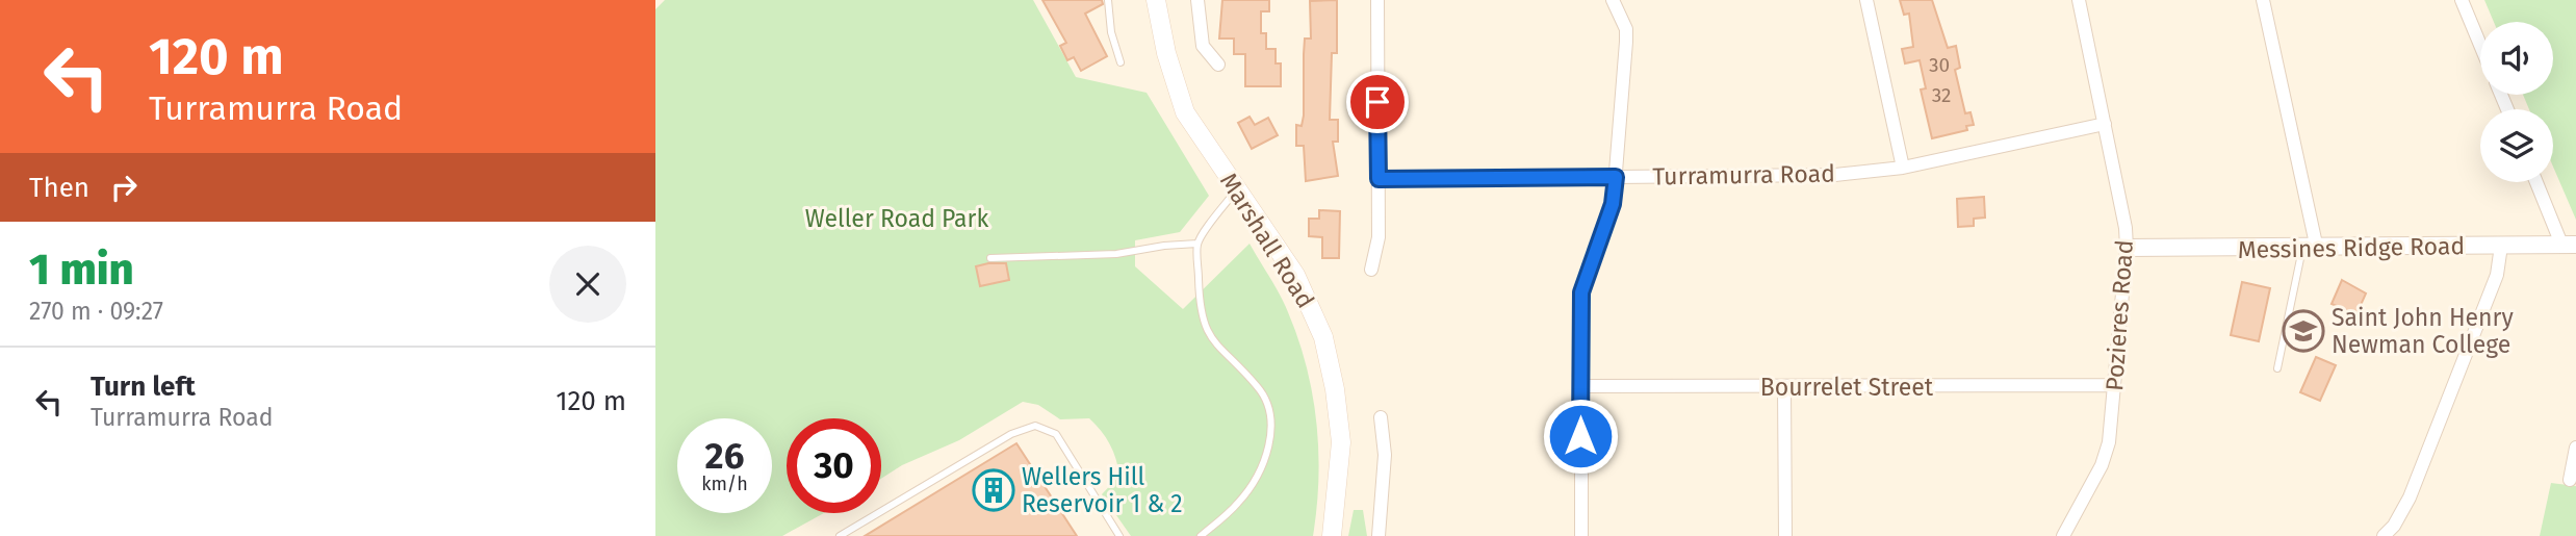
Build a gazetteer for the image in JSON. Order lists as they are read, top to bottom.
{
  "streets": {
    "main road": ["Marshall Road"],
    "street": [
      "Turramurra Road",
      "Messines Ridge Road",
      "Pozieres Road",
      "Bourrelet Street"
    ]
  },
  "crossings": [
    ["Turramurra Road", "Pozieres Road"],
    ["Messines Ridge Road", "Pozieres Road"],
    ["Pozieres Road", "Bourrelet Street"]
  ],
  "parks": ["Weller Road Park"],
  "places": {
    "school or university": ["Saint John Henry Newman College"],
    "building": ["Wellers Hill Reservoir 1 & 2"]
  },
  "house_numbers": ["30", "32"],
  "page": {
    "turn": ["120 m", "Turramurra Road"],
    "then": "Then",
    "heading": ["1 min", "270 m · 09:27"],
    "list": [
      {
        "name": "Turn left",
        "note": "Turramurra Road",
        "value": "120 m"
      }
    ],
    "speed": "26 km/h",
    "limit": "30"
  }
}
